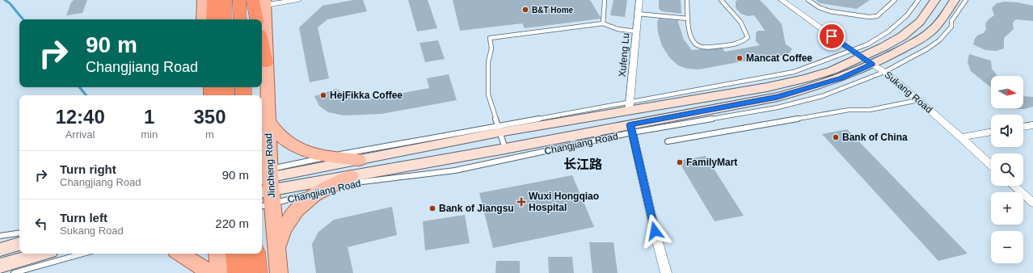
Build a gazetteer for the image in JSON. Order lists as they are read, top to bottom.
{
  "streets": {
    "main road": ["Changjiang Road", "Jincheng Road"],
    "street": ["Xufeng Lu", "Sukang Road"]
  },
  "crossings": [
    ["Sukang Road", "Changjiang Road"],
    ["Changjiang Road", "Jincheng Road"]
  ],
  "districts": ["长江路"],
  "places": {
    "other": [
      "B&T Home",
      "Mancat Coffee",
      "HejFikka Coffee",
      "Bank of China",
      "FamilyMart",
      "Bank of Jiangsu"
    ],
    "health": ["Wuxi Hongqiao Hospital"]
  },
  "north": "right",
  "page": {
    "turn": ["90 m", "Changjiang Road"],
    "map_buttons": ["+", "−"],
    "eta": [
      "12:40",
      "Arrival",
      "1",
      "min",
      "350",
      "m"
    ],
    "list": [
      {
        "name": "Turn right",
        "note": "Changjiang Road",
        "value": "90 m"
      },
      {
        "name": "Turn left",
        "note": "Sukang Road",
        "value": "220 m"
      }
    ]
  }
}
